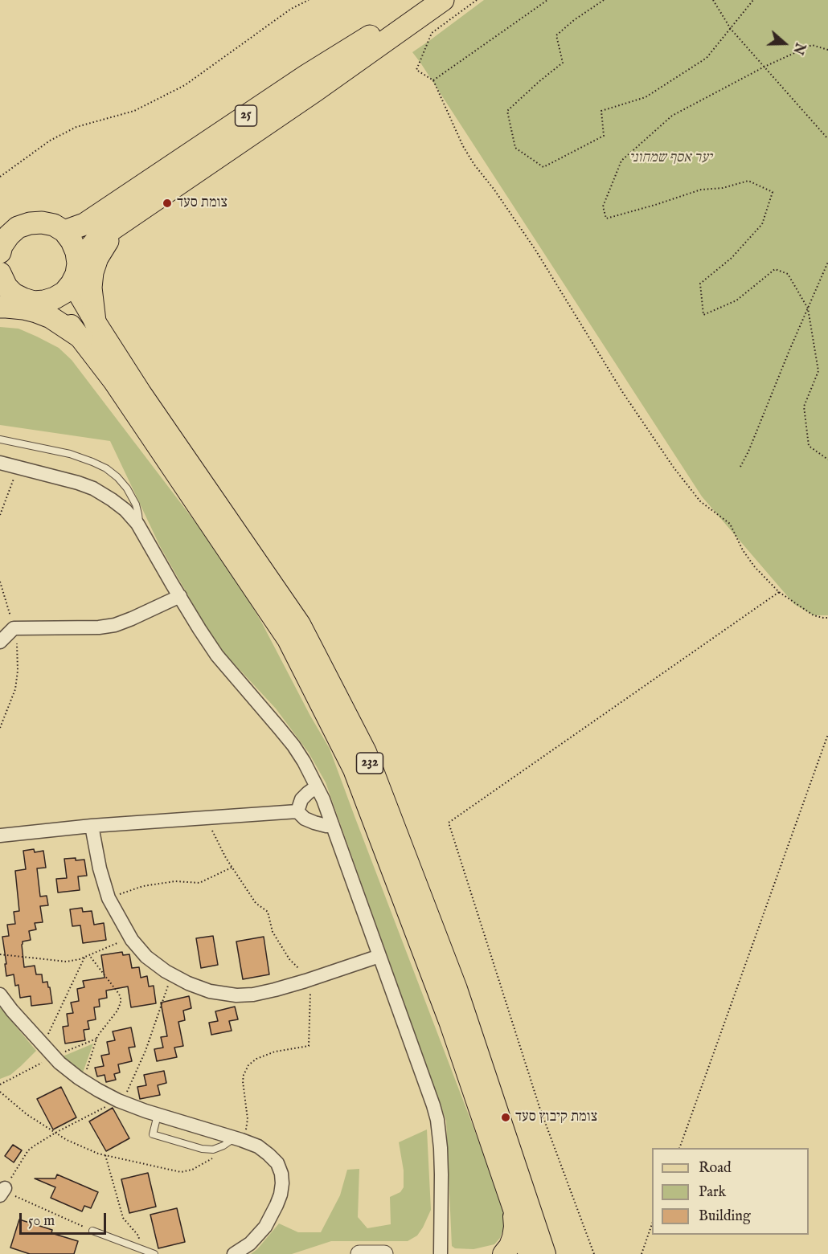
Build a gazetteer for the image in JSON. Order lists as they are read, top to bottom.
{
  "streets": {
    "highway": ["25"],
    "main road": ["232"]
  },
  "crossings": [
    ["25", "232"]
  ],
  "parks": ["יער אסף שמחוני"],
  "places": ["צומת סעד", "צומת קיבוץ סעד"],
  "legend": ["Road", "Park", "Building"],
  "scale_bar": "50 m",
  "north": "right"
}
